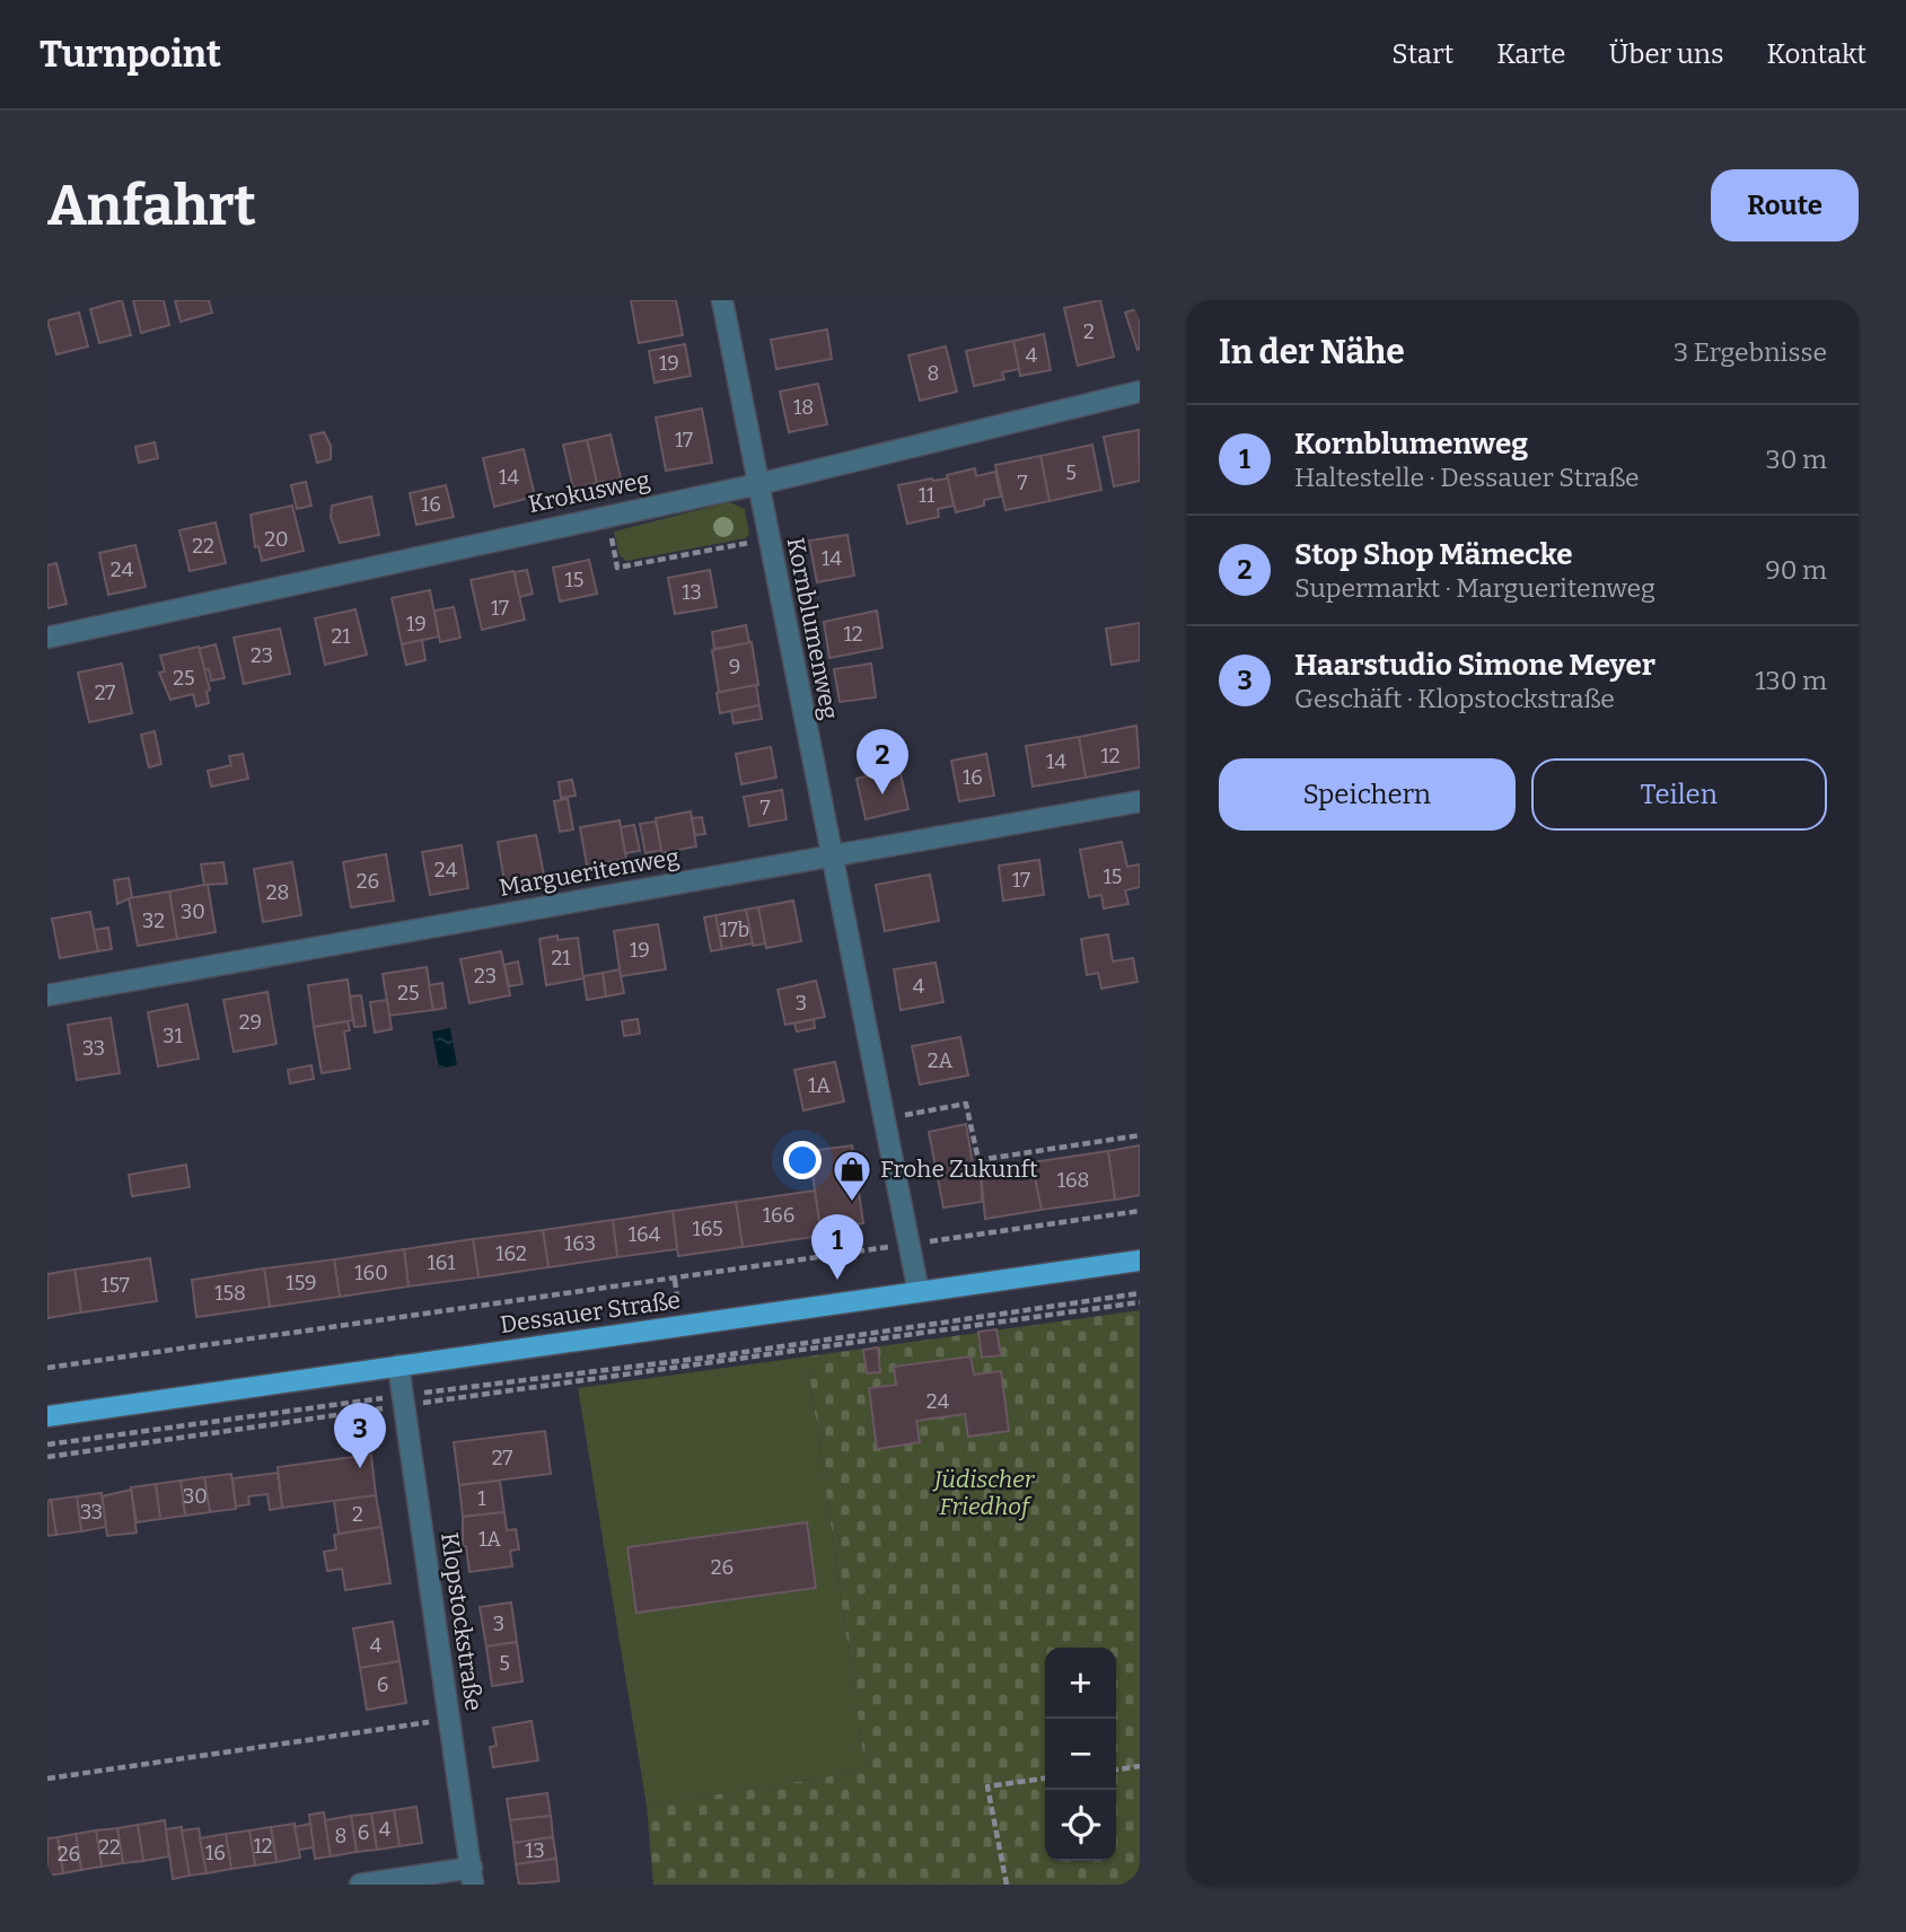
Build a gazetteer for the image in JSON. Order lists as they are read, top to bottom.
{
  "streets": {
    "main road": ["Dessauer Straße"],
    "street": [
      "Krokusweg",
      "Kornblumenweg",
      "Margueritenweg",
      "Klopstockstraße"
    ]
  },
  "crossings": [
    ["Krokusweg", "Kornblumenweg"],
    ["Kornblumenweg", "Margueritenweg"],
    ["Kornblumenweg", "Dessauer Straße"],
    ["Dessauer Straße", "Klopstockstraße"]
  ],
  "parks": ["Jüdischer Friedhof"],
  "places": {
    "shop": ["Frohe Zukunft"]
  },
  "house_numbers": [
    "2",
    "4",
    "19",
    "8",
    "18",
    "17",
    "5",
    "14",
    "7",
    "11",
    "16",
    "20",
    "22",
    "14",
    "24",
    "15",
    "13",
    "17",
    "19",
    "12",
    "21",
    "23",
    "9",
    "25",
    "27",
    "12",
    "14",
    "16",
    "7",
    "24",
    "15",
    "17",
    "26",
    "28",
    "30",
    "32",
    "17b",
    "19",
    "21",
    "23",
    "4",
    "25",
    "3",
    "29",
    "31",
    "33",
    "2A",
    "1A",
    "168",
    "166",
    "165",
    "164",
    "163",
    "162",
    "161",
    "160",
    "159",
    "157",
    "158",
    "24",
    "27",
    "30",
    "1",
    "33",
    "2",
    "1A",
    "26",
    "3",
    "4",
    "5",
    "6",
    "4",
    "6",
    "8",
    "12",
    "22",
    "13",
    "16",
    "26"
  ],
  "page": {
    "header": "Turnpoint",
    "nav": [
      "Start",
      "Karte",
      "Über uns",
      "Kontakt"
    ],
    "buttons": [
      "Route",
      ["Speichern", "Teilen"]
    ],
    "title": "Anfahrt",
    "heading": ["In der Nähe", "3 Ergebnisse"],
    "list": [
      {
        "mark": "1",
        "name": "Kornblumenweg",
        "note": "Haltestelle · Dessauer Straße",
        "value": "30 m"
      },
      {
        "mark": "2",
        "name": "Stop Shop Mämecke",
        "note": "Supermarkt · Margueritenweg",
        "value": "90 m"
      },
      {
        "mark": "3",
        "name": "Haarstudio Simone Meyer",
        "note": "Geschäft · Klopstockstraße",
        "value": "130 m"
      }
    ],
    "pins": ["2", "1", "3"],
    "map_buttons": ["+", "−"]
  }
}
